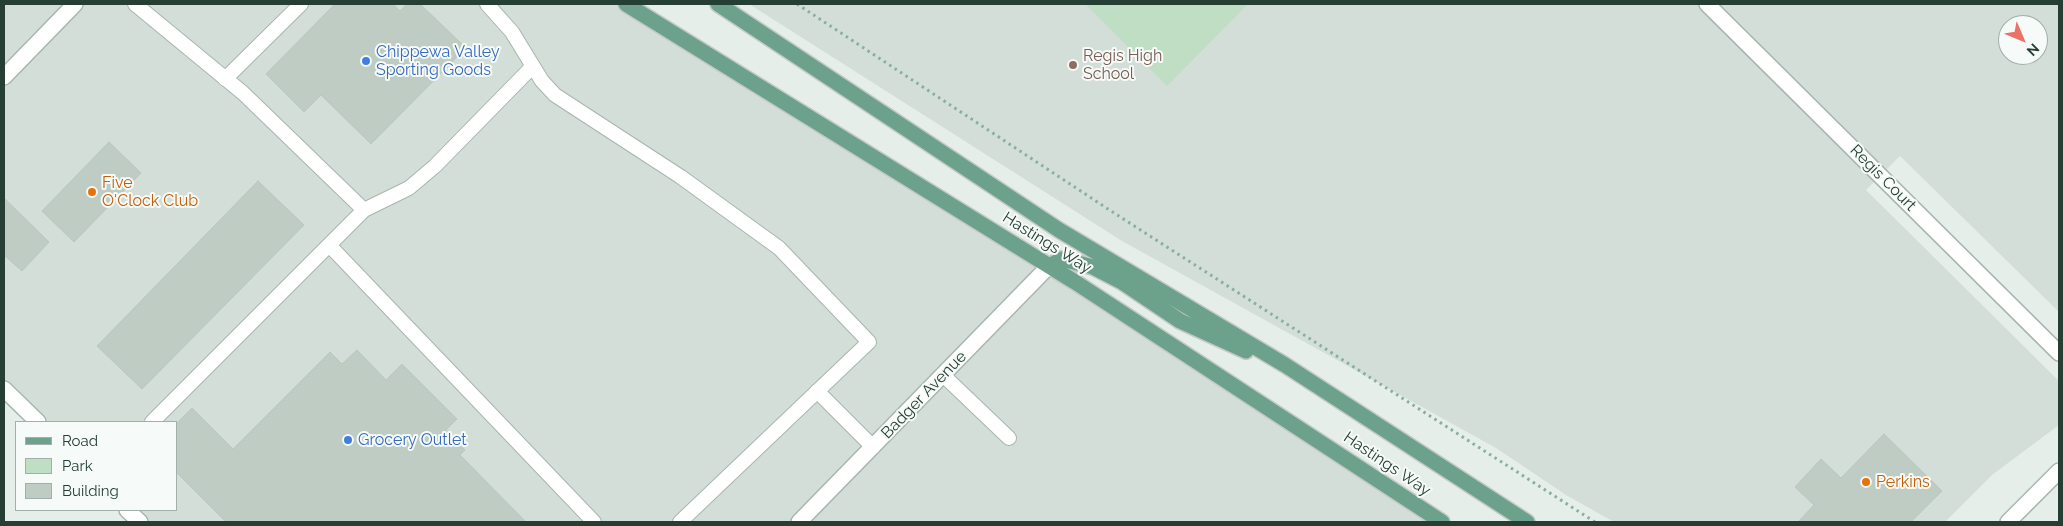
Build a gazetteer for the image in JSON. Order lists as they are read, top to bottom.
{
  "streets": {
    "main road": ["Hastings Way"],
    "street": ["Regis Court", "Badger Avenue"]
  },
  "crossings": [
    ["Hastings Way", "Badger Avenue"]
  ],
  "places": [
    "Chippewa Valley Sporting Goods",
    "Regis High School",
    "Five O'Clock Club",
    "Grocery Outlet",
    "Perkins"
  ],
  "legend": ["Road", "Park", "Building"],
  "north": "bottom right"
}
